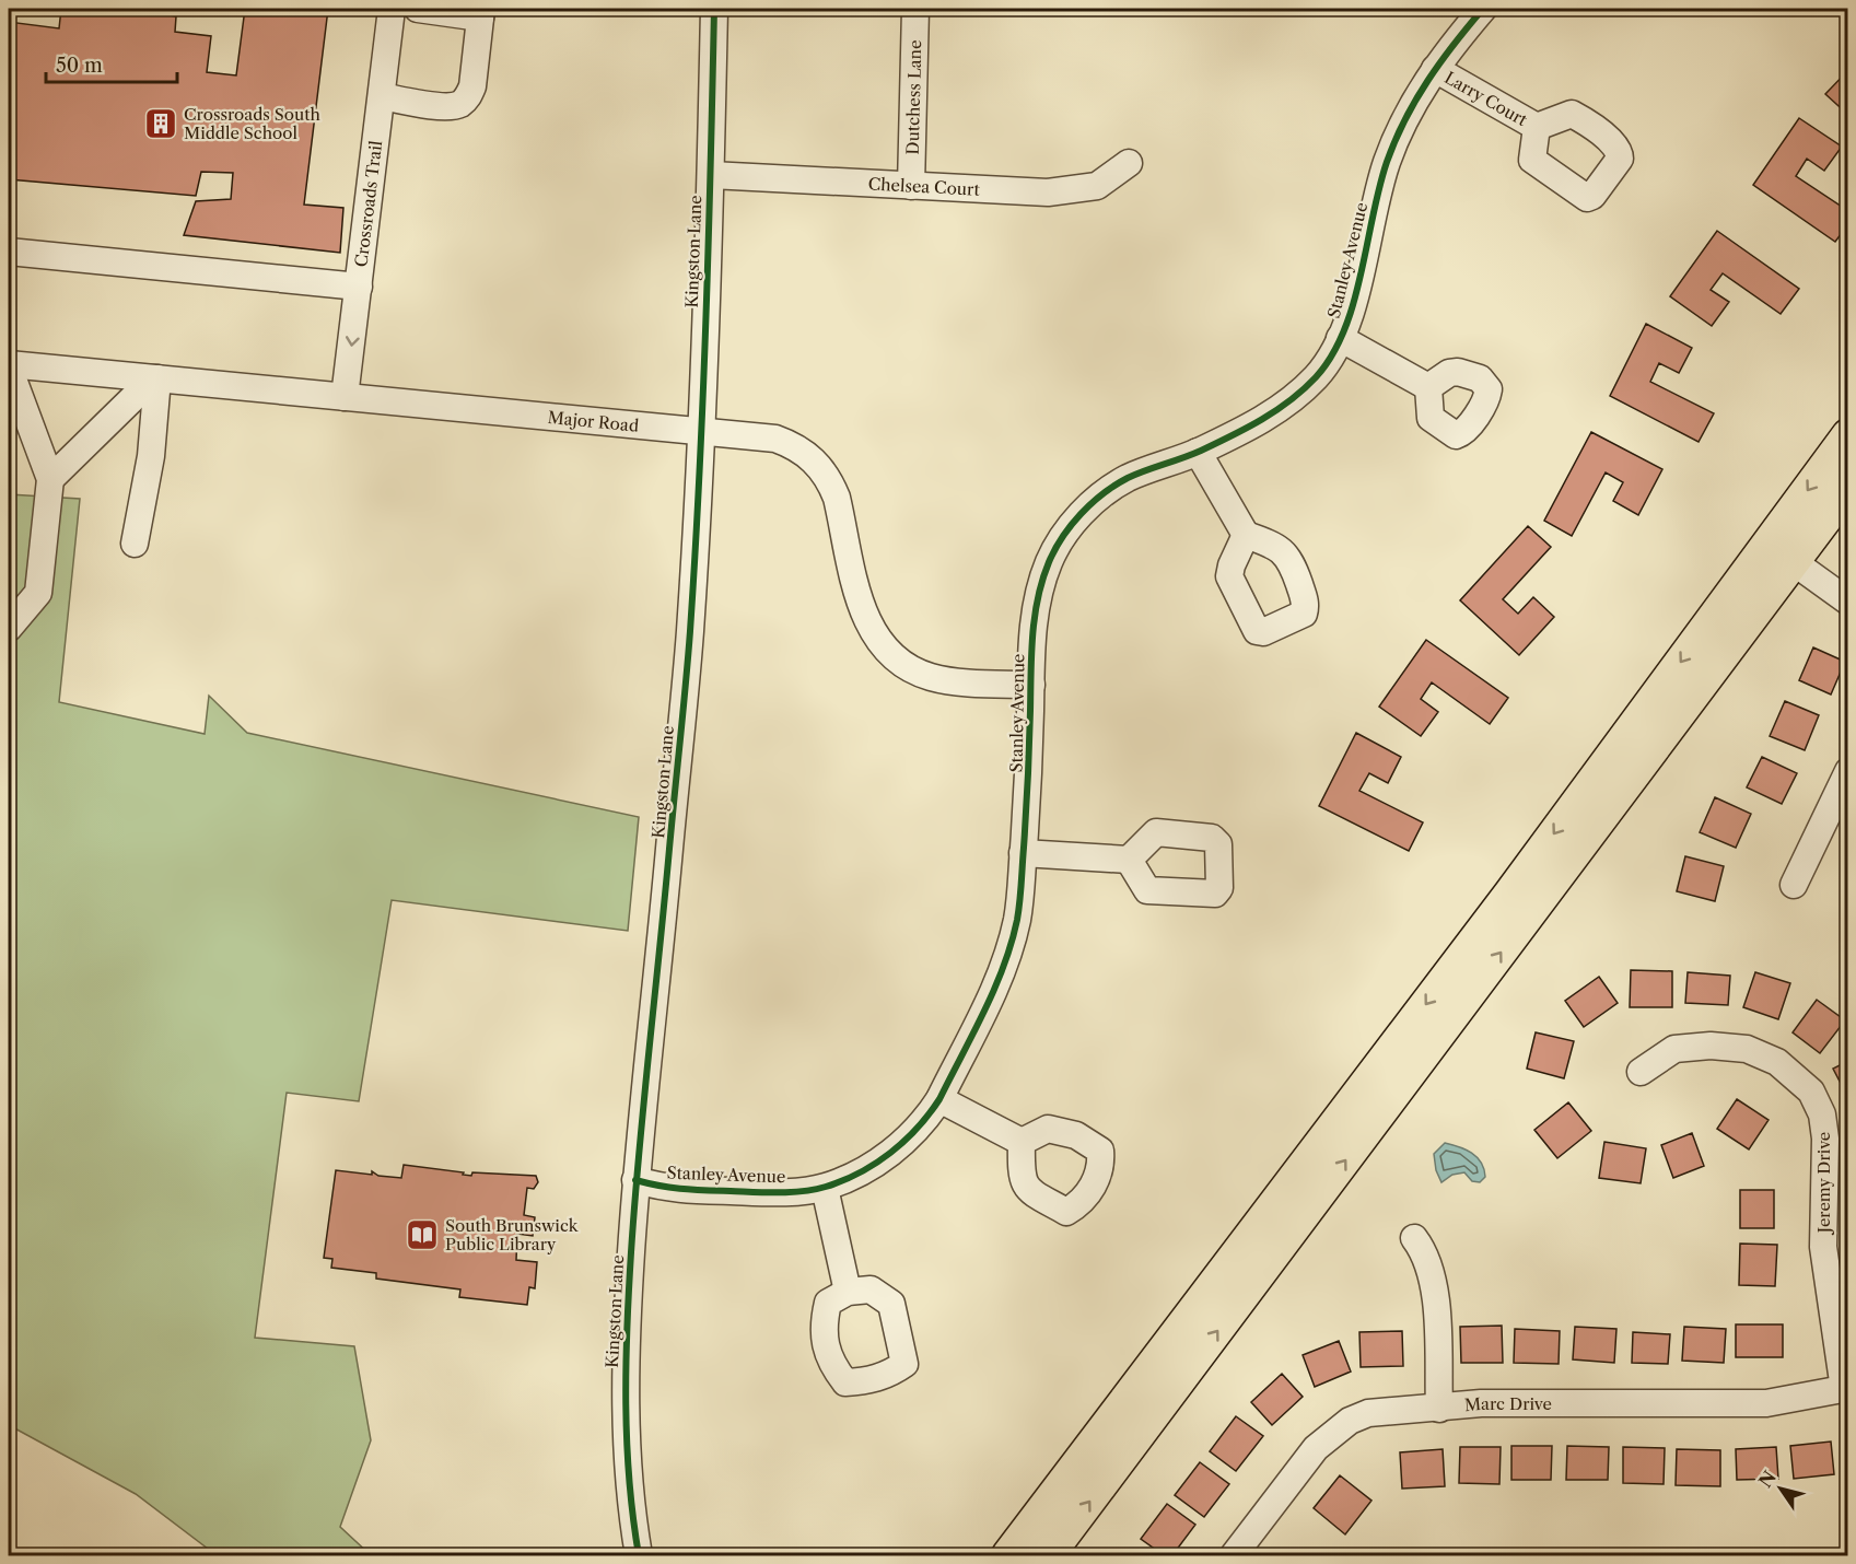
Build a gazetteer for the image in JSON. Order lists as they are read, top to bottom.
{
  "streets": {
    "street": [
      "Dutchess Lane",
      "Larry Court",
      "Chelsea Court",
      "Crossroads Trail",
      "Kingston Lane",
      "Stanley Avenue",
      "Major Road",
      "Jeremy Drive",
      "Marc Drive"
    ]
  },
  "crossings": [
    ["Dutchess Lane", "Chelsea Court"],
    ["Larry Court", "Stanley Avenue"],
    ["Chelsea Court", "Kingston Lane"],
    ["Crossroads Trail", "Major Road"],
    ["Kingston Lane", "Stanley Avenue"],
    ["Kingston Lane", "Major Road"],
    ["Stanley Avenue", "Major Road"],
    ["Jeremy Drive", "Marc Drive"]
  ],
  "places": {
    "building": ["Crossroads South Middle School"],
    "library": ["South Brunswick Public Library"]
  },
  "scale_bar": "50 m",
  "north": "top left"
}
